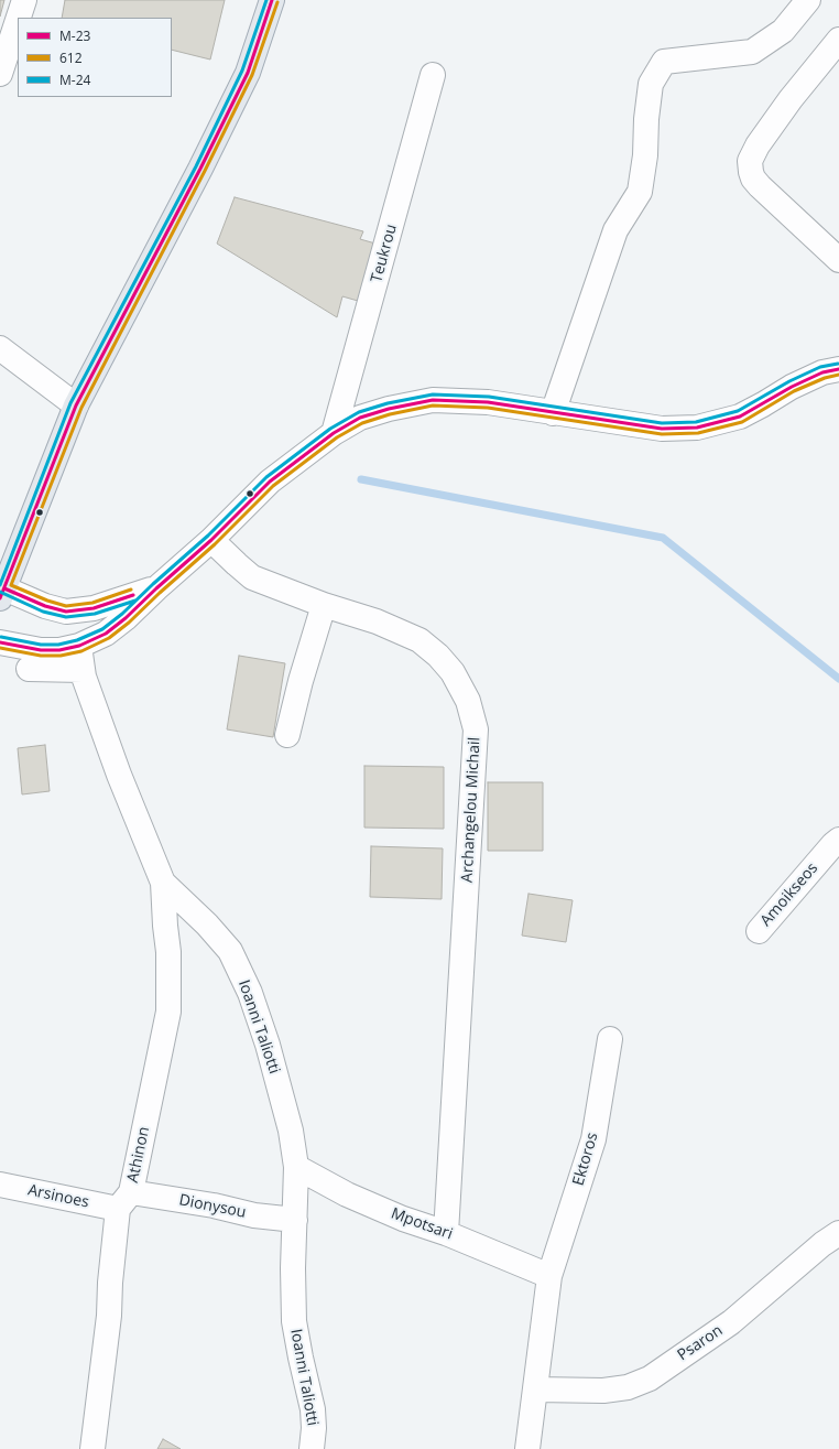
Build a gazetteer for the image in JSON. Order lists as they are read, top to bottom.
{
  "streets": {
    "street": [
      "Teukrou",
      "Archangelou Michail",
      "Amoikseos",
      "Ioanni Taliotti",
      "Athinon",
      "Ektoros",
      "Arsinoes",
      "Dionysou",
      "Mpotsari",
      "Psaron"
    ]
  },
  "crossings": [
    ["Archangelou Michail", "Mpotsari"],
    ["Ioanni Taliotti", "Athinon"],
    ["Ioanni Taliotti", "Dionysou"],
    ["Ioanni Taliotti", "Mpotsari"],
    ["Athinon", "Arsinoes"],
    ["Athinon", "Dionysou"],
    ["Ektoros", "Mpotsari"],
    ["Ektoros", "Psaron"],
    ["Arsinoes", "Dionysou"]
  ],
  "lines": ["transit line M-23", "transit line M-24", "transit line 612"],
  "legend": ["M-23", "612", "M-24"]
}
